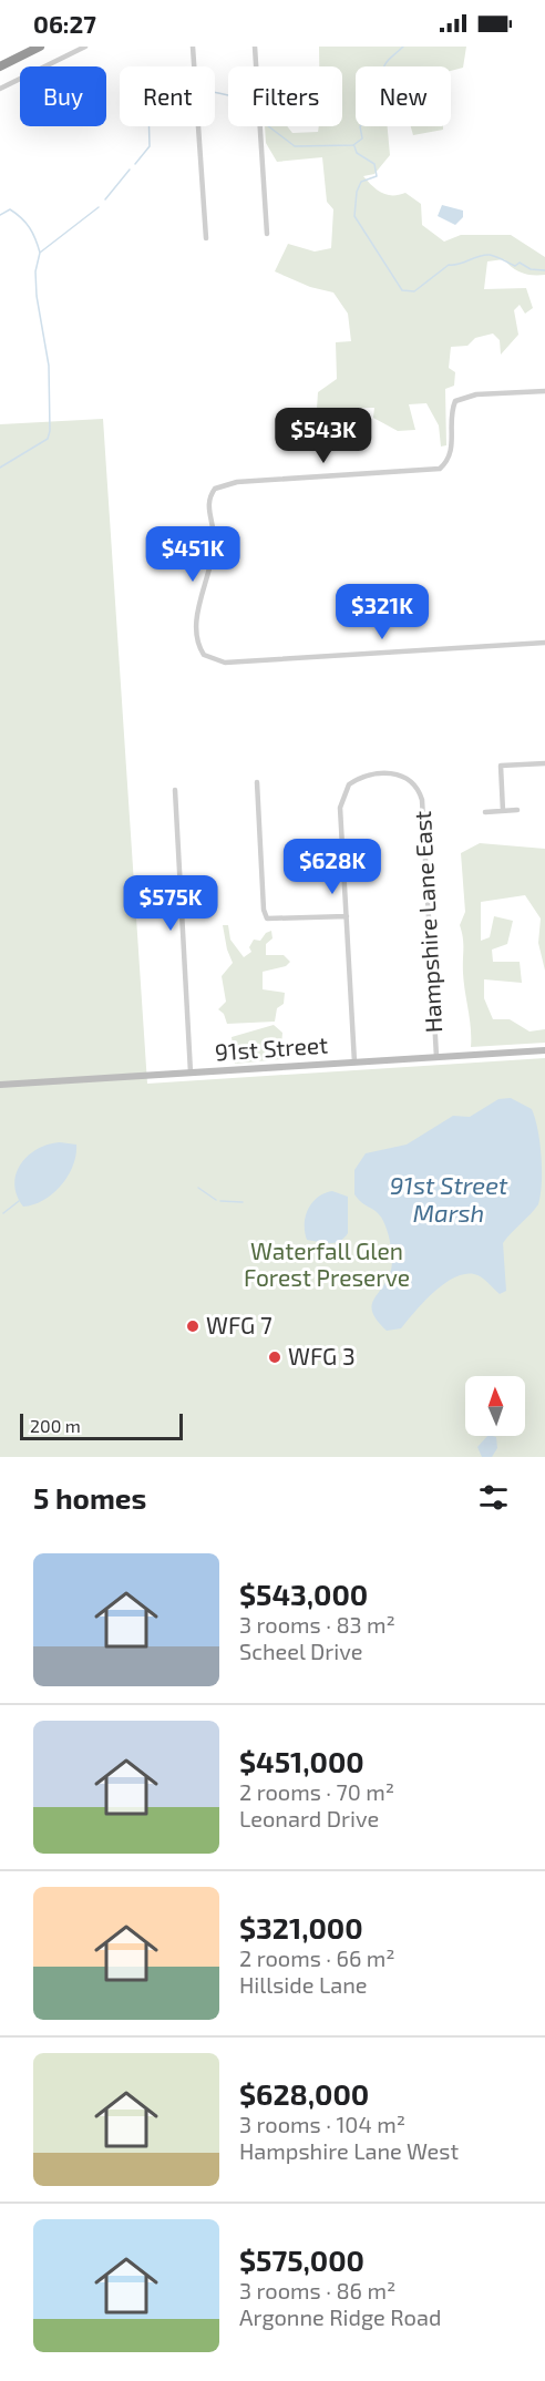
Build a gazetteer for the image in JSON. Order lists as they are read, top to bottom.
{
  "streets": {
    "main road": ["91st Street"],
    "street": ["Hampshire Lane East"]
  },
  "crossings": [
    ["Hampshire Lane East", "91st Street"]
  ],
  "water": ["91st Street Marsh"],
  "parks": ["Waterfall Glen Forest Preserve"],
  "places": ["WFG 7", "WFG 3"],
  "scale_bar": "200 m",
  "north": "top",
  "page": {
    "status": "06:27",
    "chip": [
      "Buy",
      "Rent",
      "Filters",
      "New"
    ],
    "price": [
      "$543K",
      "$451K",
      "$321K",
      "$628K",
      "$575K"
    ],
    "scale": "200 m",
    "heading": "5 homes",
    "list": [
      {
        "name": "$543,000",
        "note": "3 rooms · 83 m² · Scheel Drive"
      },
      {
        "name": "$451,000",
        "note": "2 rooms · 70 m² · Leonard Drive"
      },
      {
        "name": "$321,000",
        "note": "2 rooms · 66 m² · Hillside Lane"
      },
      {
        "name": "$628,000",
        "note": "3 rooms · 104 m² · Hampshire Lane West"
      },
      {
        "name": "$575,000",
        "note": "3 rooms · 86 m² · Argonne Ridge Road"
      }
    ]
  }
}
